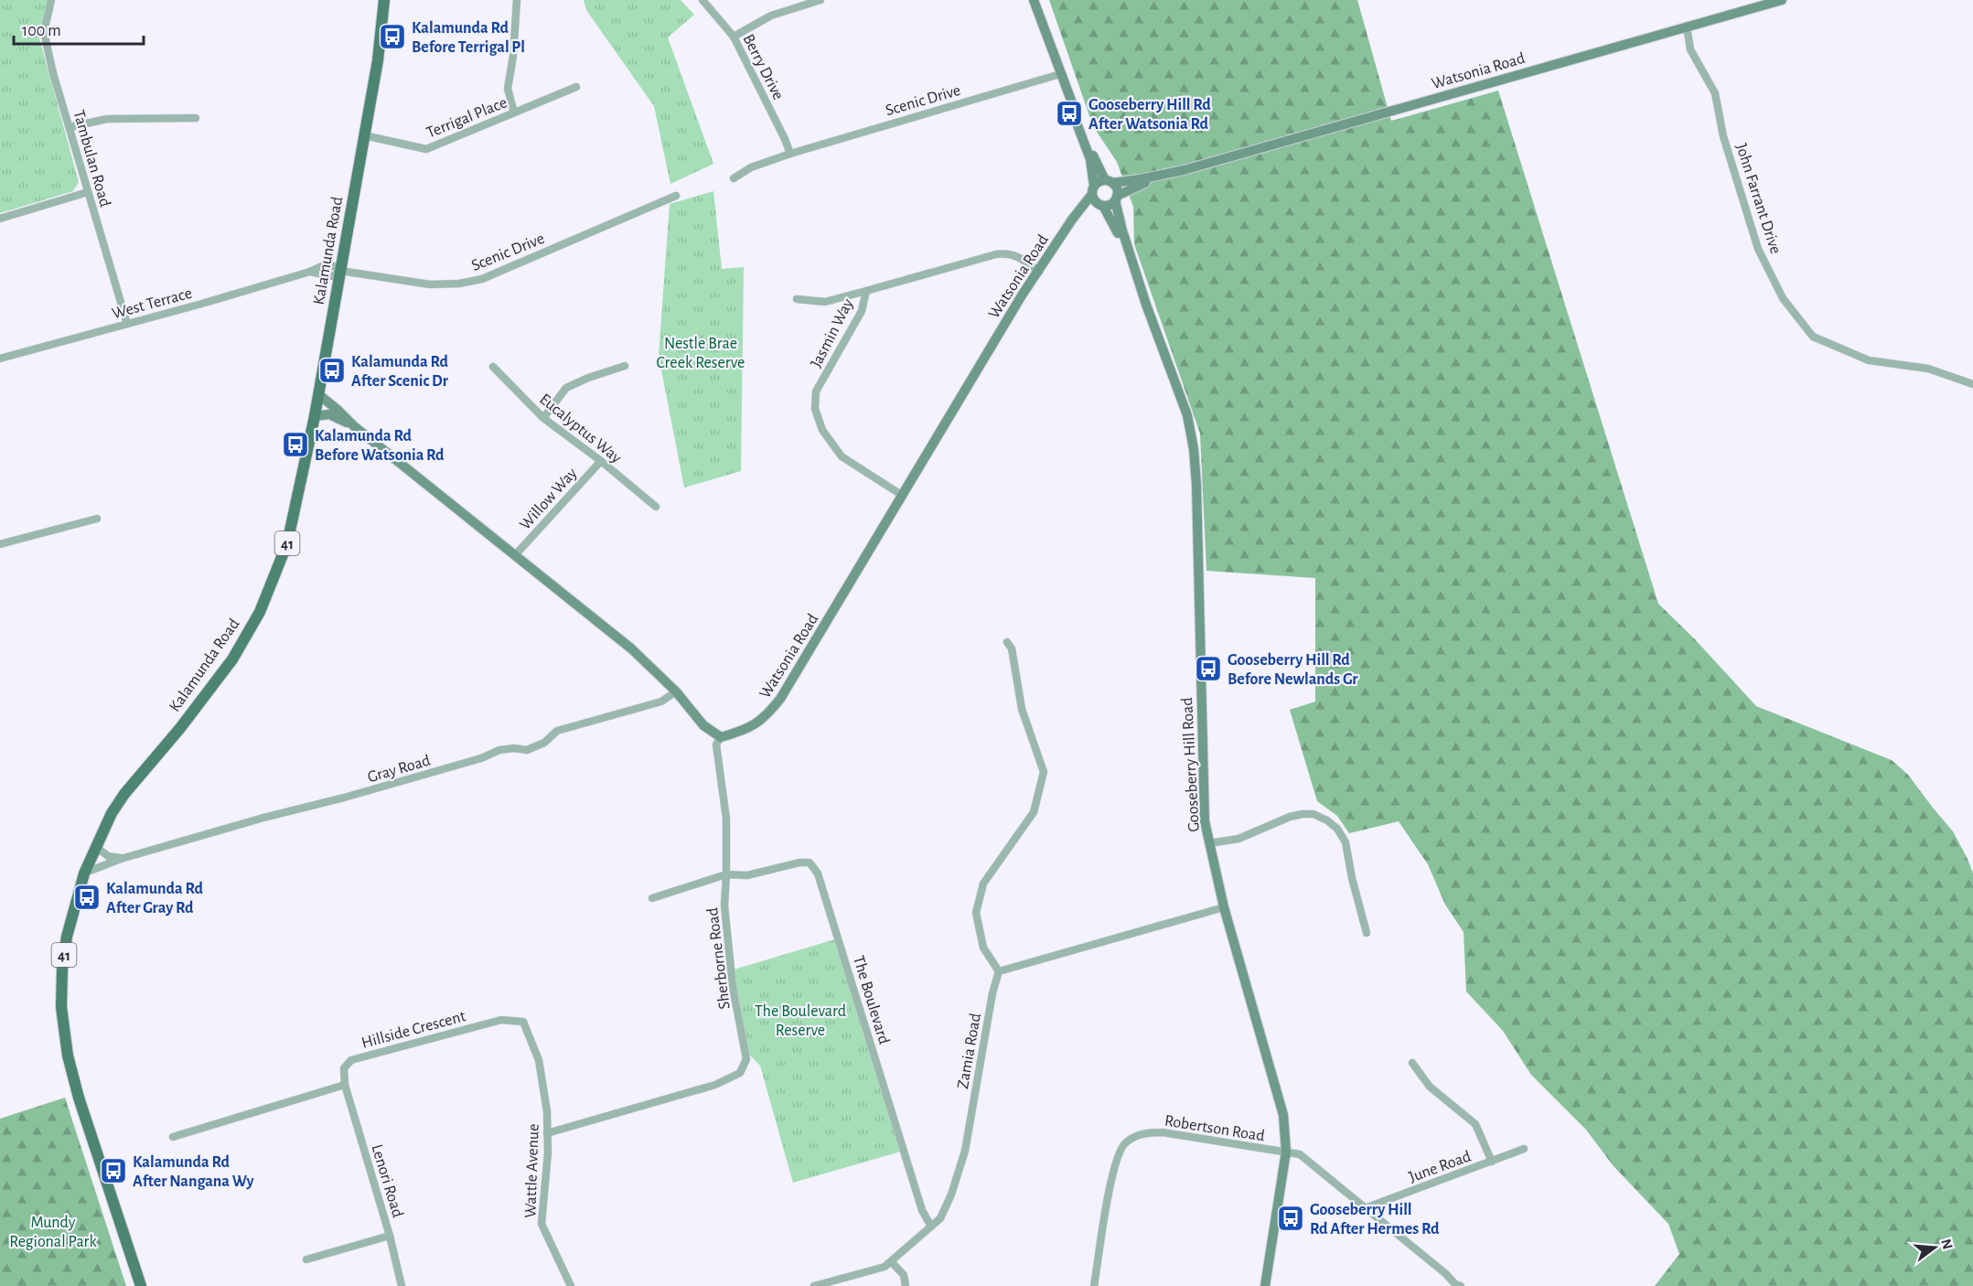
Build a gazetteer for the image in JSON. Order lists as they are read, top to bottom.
{
  "streets": {
    "main road": ["Kalamunda Road", "41"],
    "street": [
      "Berry Drive",
      "Watsonia Road",
      "Scenic Drive",
      "Terrigal Place",
      "Tambulan Road",
      "John Farrant Drive",
      "West Terrace",
      "Jasmin Way",
      "Eucalyptus Way",
      "Willow Way",
      "Gooseberry Hill Road",
      "Gray Road",
      "Sherborne Road",
      "The Boulevard",
      "Hillside Crescent",
      "Zamia Road",
      "Robertson Road",
      "June Road",
      "Wattle Avenue",
      "Lenori Road"
    ]
  },
  "crossings": [
    ["Berry Drive", "Scenic Drive"],
    ["Watsonia Road", "John Farrant Drive"],
    ["Watsonia Road", "Jasmin Way"],
    ["Watsonia Road", "Gooseberry Hill Road"],
    ["Watsonia Road", "Sherborne Road"],
    ["Scenic Drive", "Kalamunda Road"],
    ["Scenic Drive", "West Terrace"],
    ["Terrigal Place", "Kalamunda Road"],
    ["Tambulan Road", "West Terrace"],
    ["Kalamunda Road", "West Terrace"],
    ["Kalamunda Road", "Gray Road"],
    ["Eucalyptus Way", "Willow Way"],
    ["Gooseberry Hill Road", "Robertson Road"],
    ["Sherborne Road", "The Boulevard"],
    ["Sherborne Road", "Wattle Avenue"],
    ["The Boulevard", "Zamia Road"],
    ["Hillside Crescent", "Wattle Avenue"],
    ["Hillside Crescent", "Lenori Road"],
    ["Robertson Road", "June Road"]
  ],
  "parks": ["Nestle Brae Creek Reserve", "The Boulevard Reserve", "Mundy Regional Park"],
  "places": {
    "bus stop": [
      "Kalamunda Rd Before Terrigal Pl",
      "Gooseberry Hill Rd After Watsonia Rd",
      "Kalamunda Rd After Scenic Dr",
      "Kalamunda Rd Before Watsonia Rd",
      "Gooseberry Hill Rd Before Newlands Gr",
      "Kalamunda Rd After Gray Rd",
      "Kalamunda Rd After Nangana Wy",
      "Gooseberry Hill Rd After Hermes Rd"
    ]
  },
  "scale_bar": "100 m",
  "north": "right"
}
